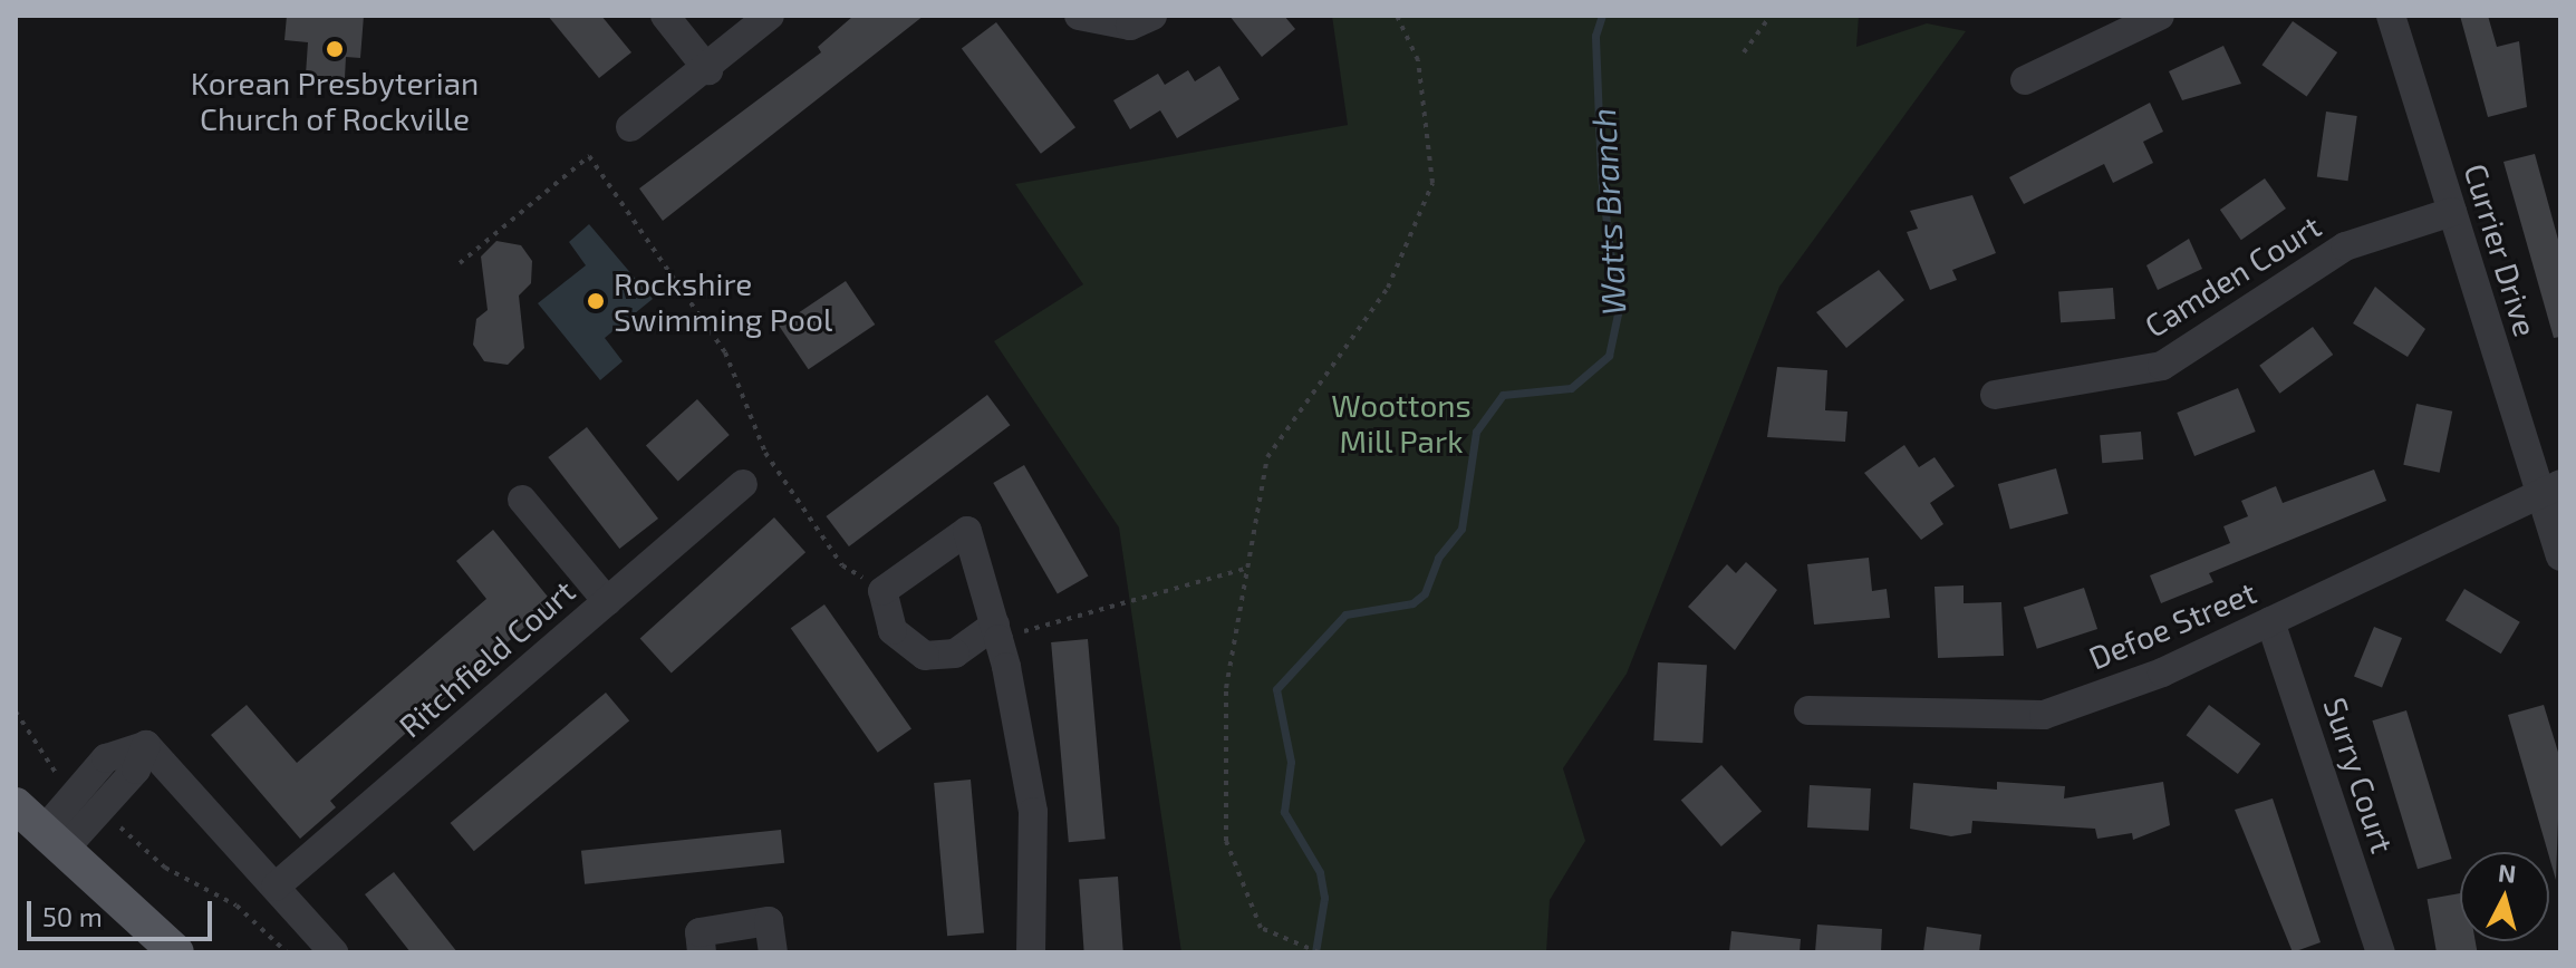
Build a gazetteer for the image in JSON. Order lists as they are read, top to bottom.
{
  "streets": {
    "street": [
      "Currier Drive",
      "Camden Court",
      "Defoe Street",
      "Ritchfield Court",
      "Surry Court"
    ]
  },
  "crossings": [
    ["Currier Drive", "Camden Court"],
    ["Currier Drive", "Defoe Street"],
    ["Defoe Street", "Surry Court"]
  ],
  "water": ["Watts Branch"],
  "parks": ["Woottons Mill Park"],
  "places": ["Korean Presbyterian Church of Rockville", "Rockshire Swimming Pool"],
  "scale_bar": "50 m",
  "north": "top"
}
